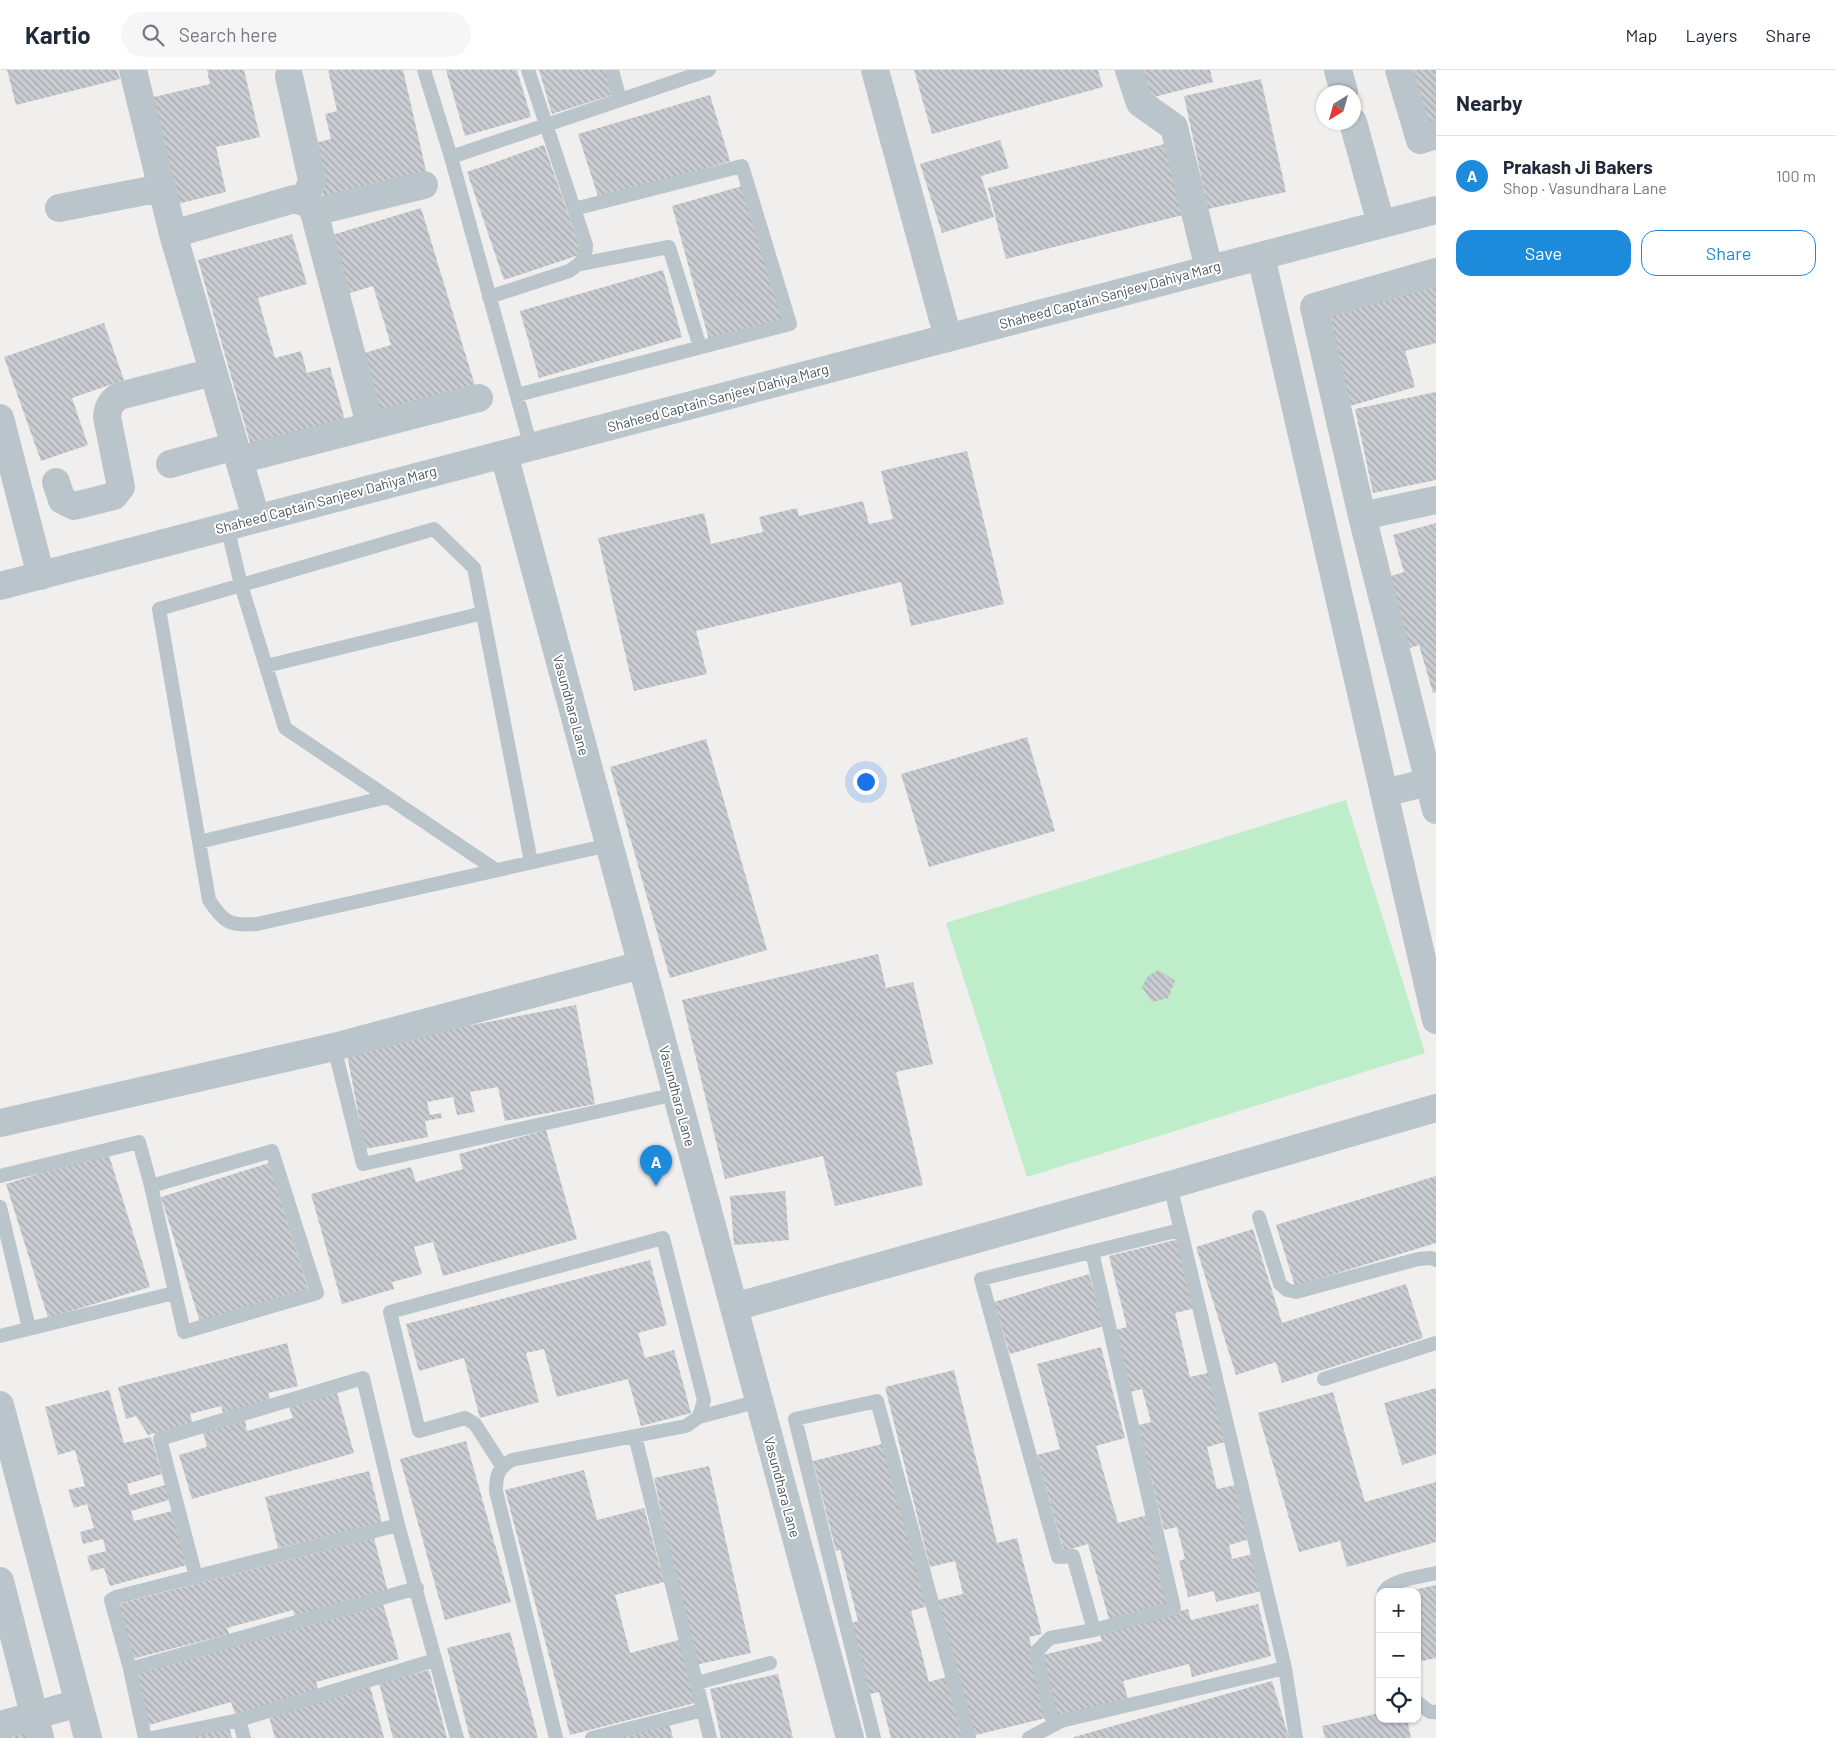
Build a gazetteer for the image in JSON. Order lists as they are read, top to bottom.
{
  "streets": {
    "street": ["Shaheed Captain Sanjeev Dahiya Marg", "Vasundhara Lane"]
  },
  "crossings": [
    ["Shaheed Captain Sanjeev Dahiya Marg", "Vasundhara Lane"]
  ],
  "north": "bottom left",
  "page": {
    "header": "Kartio",
    "search": "Search here",
    "nav": ["Map", "Layers", "Share"],
    "heading": "Nearby",
    "list": [
      {
        "mark": "A",
        "name": "Prakash Ji Bakers",
        "note": "Shop · Vasundhara Lane",
        "value": "100 m"
      }
    ],
    "buttons": ["Save", "Share"],
    "pins": "A",
    "map_buttons": ["+", "−"]
  }
}
